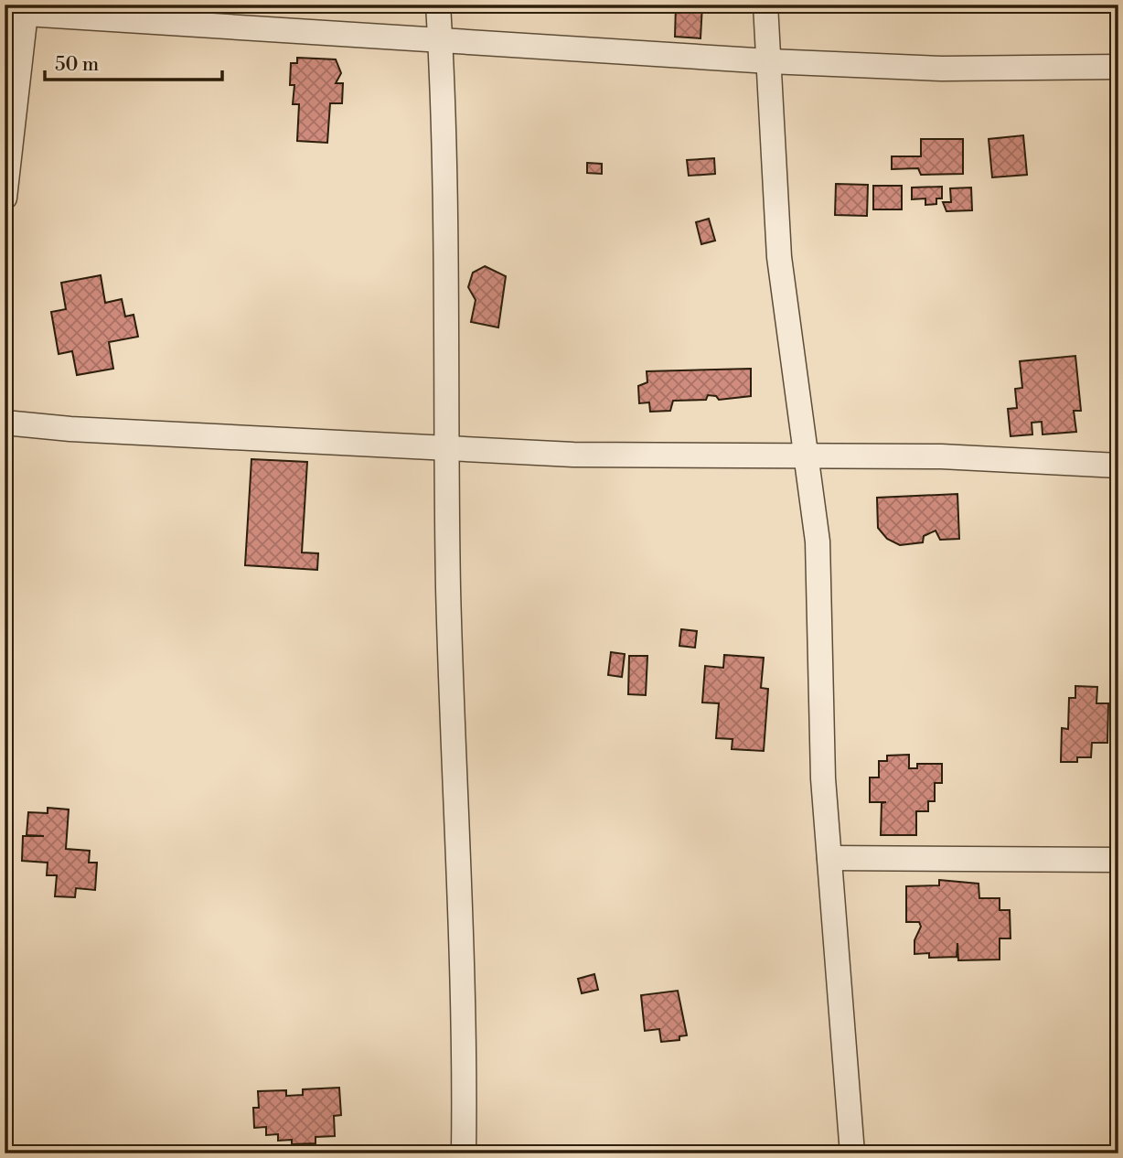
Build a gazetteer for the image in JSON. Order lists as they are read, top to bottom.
{
  "scale_bar": "50 m"
}
